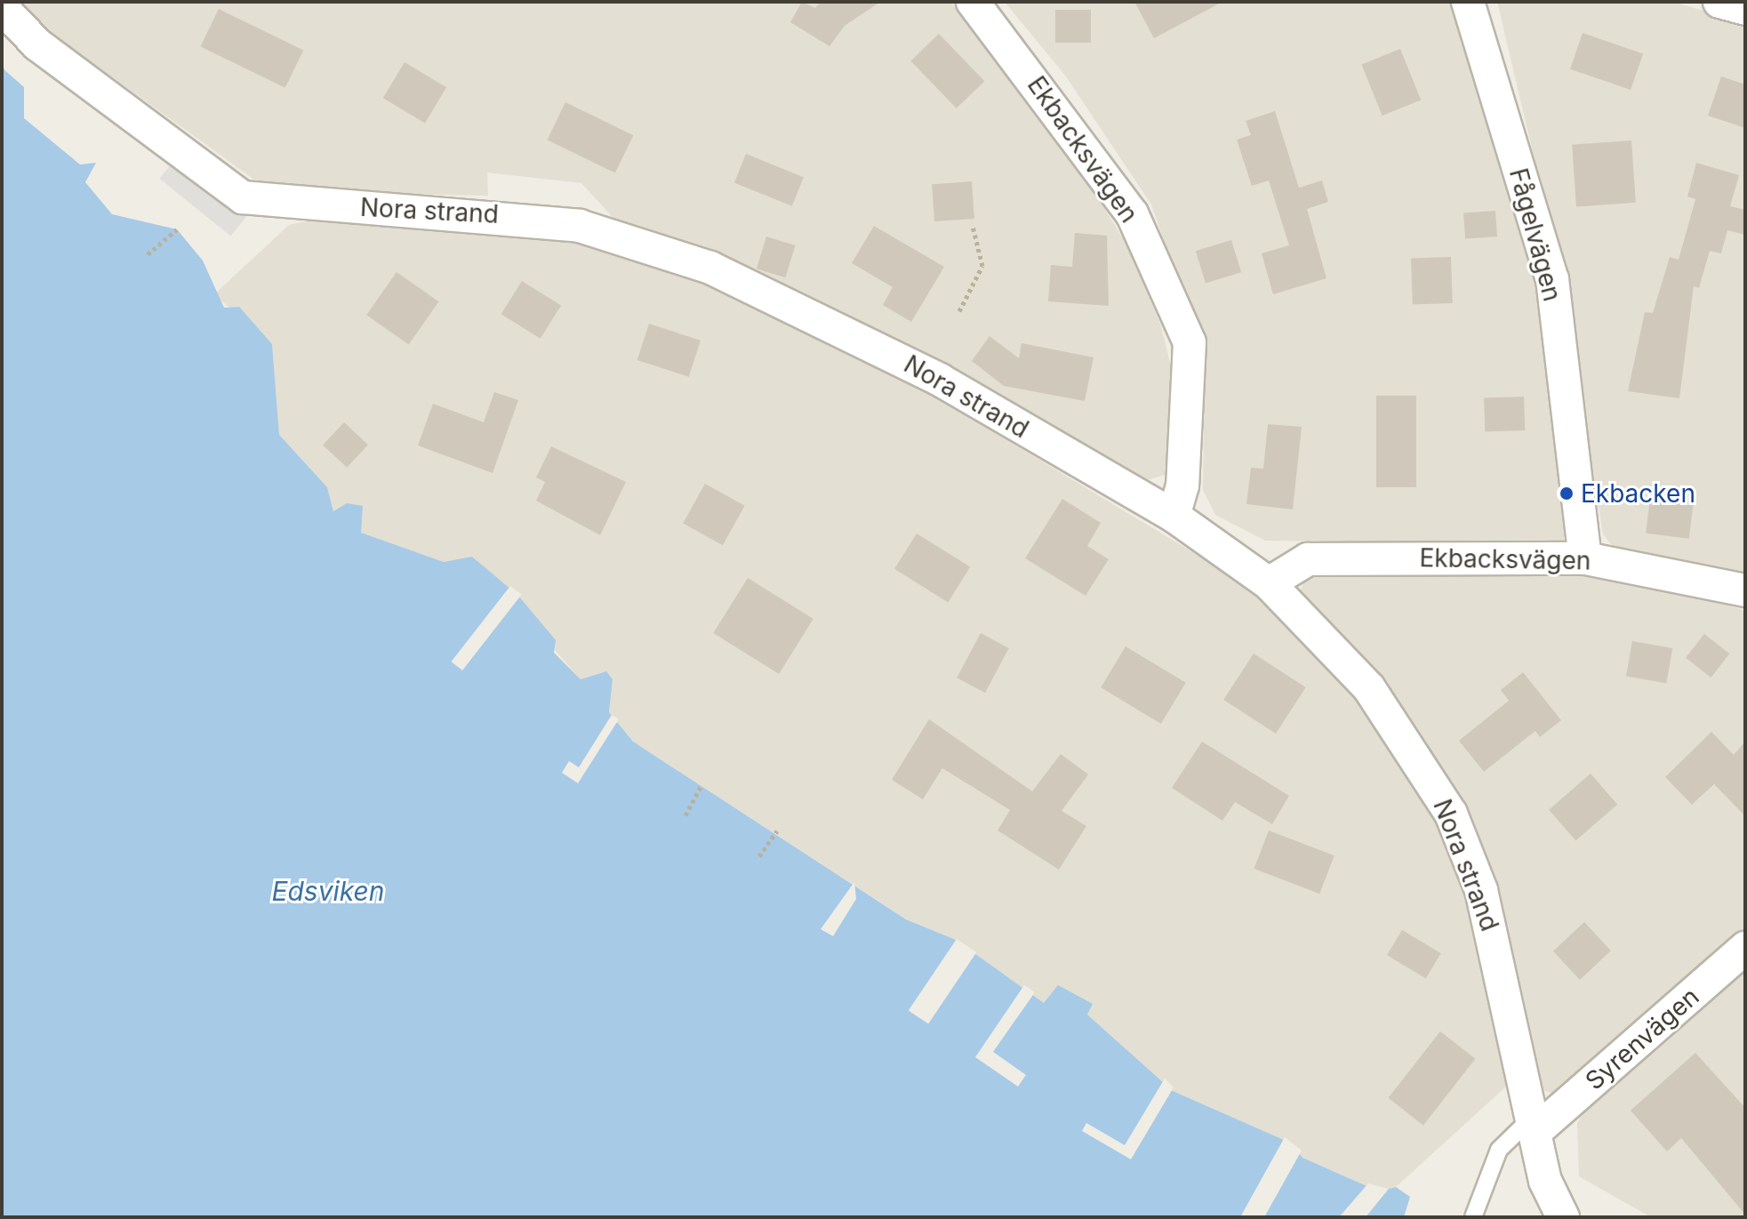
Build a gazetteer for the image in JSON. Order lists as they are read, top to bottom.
{
  "streets": {
    "street": [
      "Ekbacksvägen",
      "Nora strand",
      "Fågelvägen",
      "Syrenvägen"
    ]
  },
  "crossings": [
    ["Ekbacksvägen", "Nora strand"],
    ["Ekbacksvägen", "Fågelvägen"],
    ["Nora strand", "Syrenvägen"]
  ],
  "water": ["Edsviken"],
  "places": ["Ekbacken"]
}
